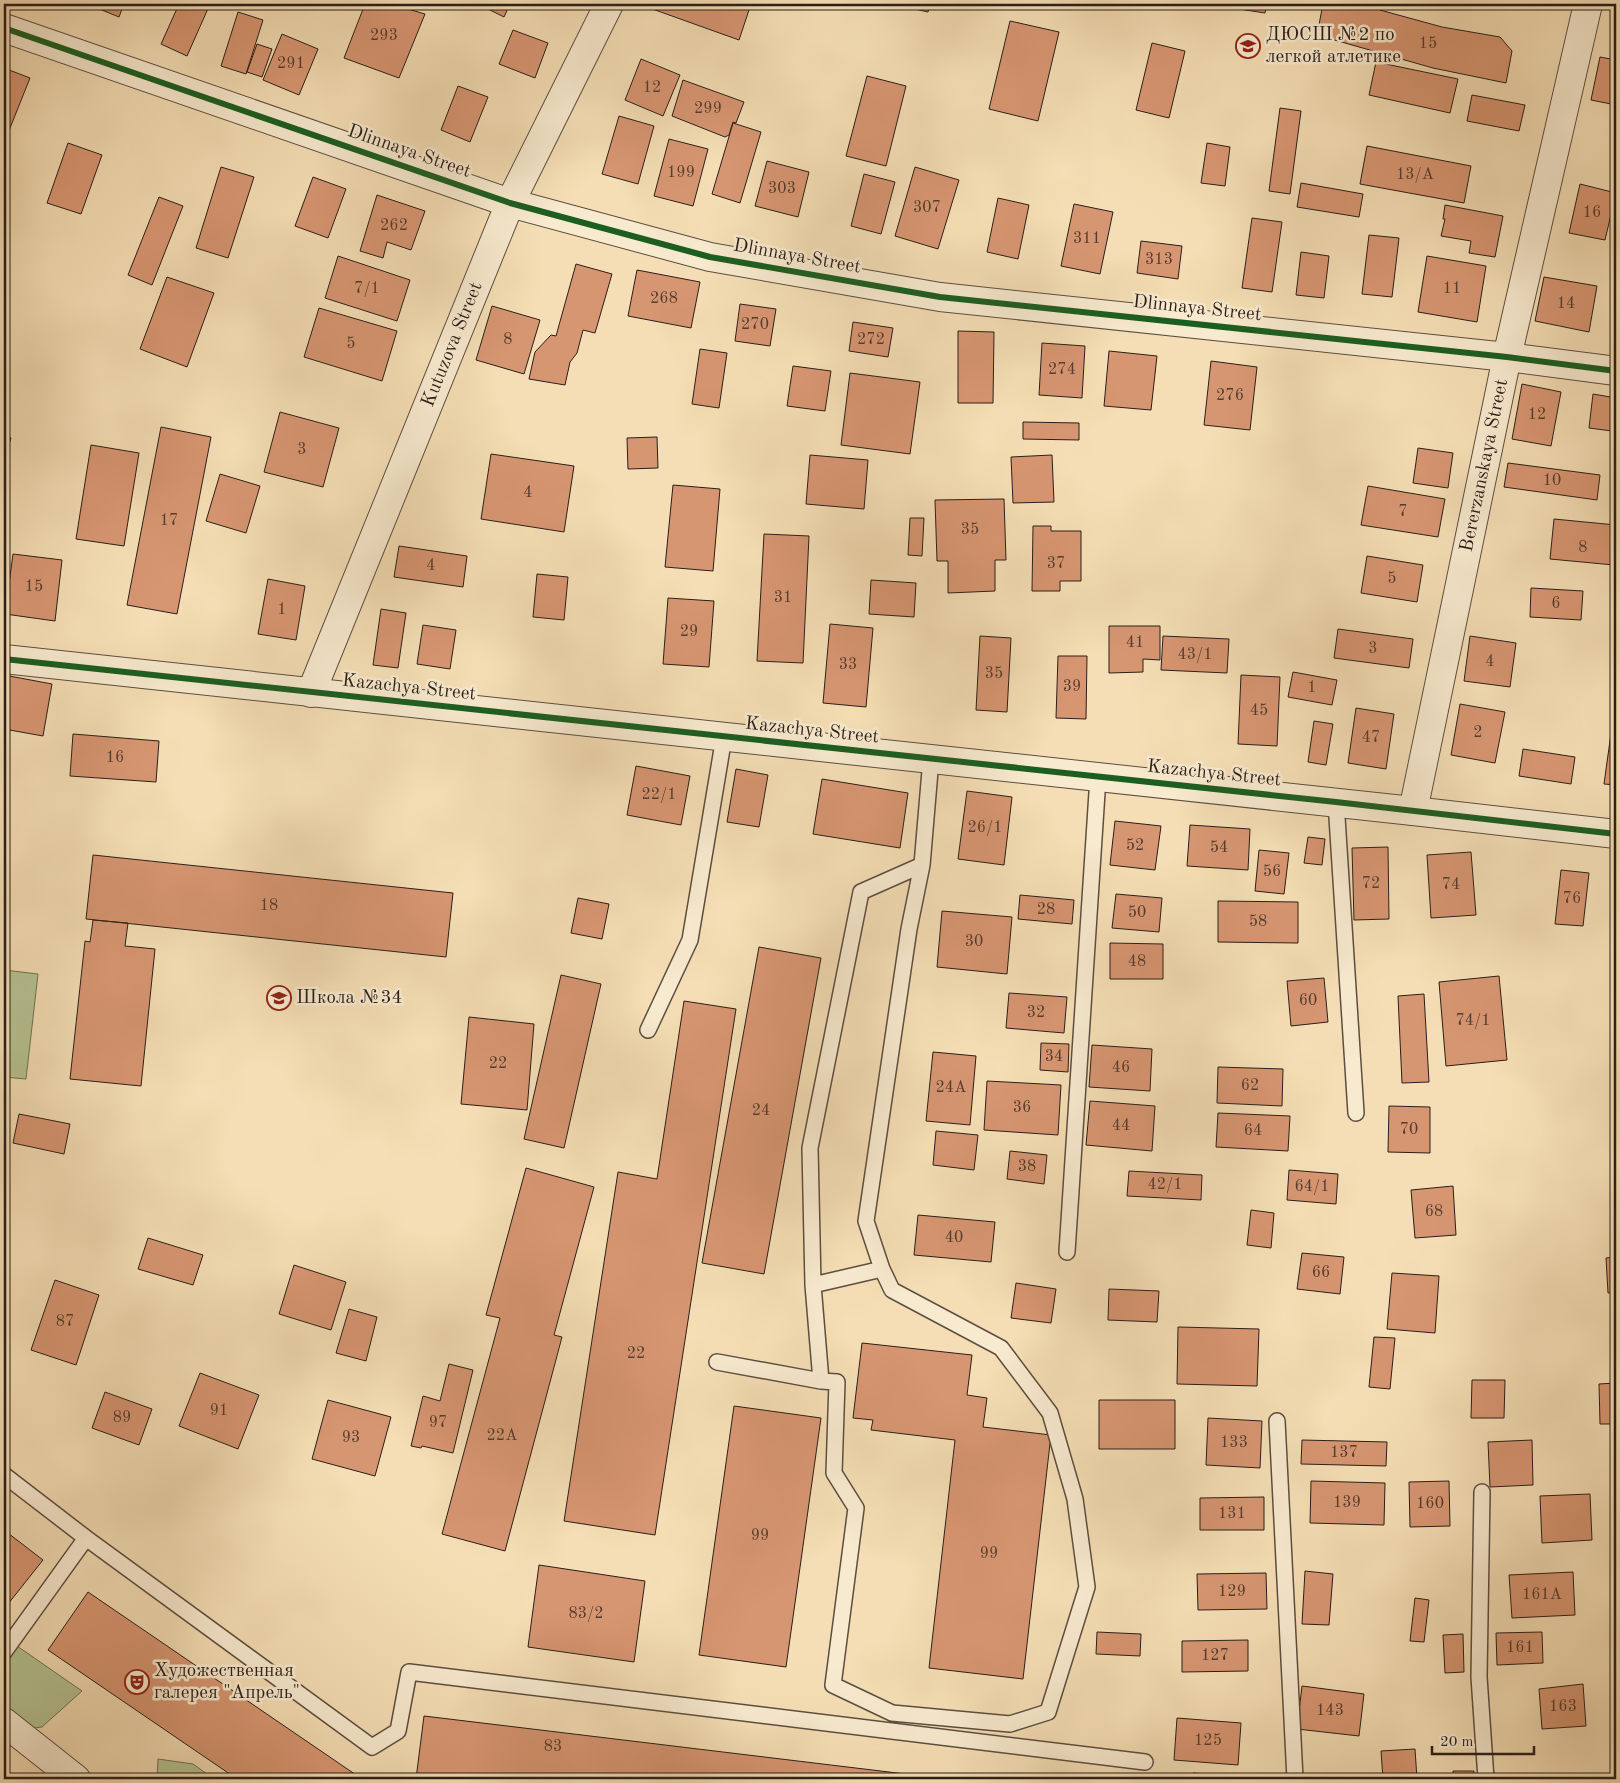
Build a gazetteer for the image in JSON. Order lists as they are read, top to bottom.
{
  "streets": {
    "street": [
      "Dlinnaya Street",
      "Kutuzova Street",
      "Bererzanskaya Street",
      "Kazachya Street"
    ]
  },
  "crossings": [
    ["Dlinnaya Street", "Kutuzova Street"],
    ["Dlinnaya Street", "Bererzanskaya Street"],
    ["Kutuzova Street", "Kazachya Street"],
    ["Bererzanskaya Street", "Kazachya Street"]
  ],
  "places": {
    "school or university": ["ДЮСШ №2 по легкой атлетике", "Школа №34"],
    "theatre": ["Художественная галерея \"Апрель\""]
  },
  "house_numbers": [
    "293",
    "15",
    "291",
    "12",
    "299",
    "199",
    "13/А",
    "303",
    "307",
    "16",
    "262",
    "311",
    "313",
    "7/1",
    "11",
    "268",
    "14",
    "270",
    "8",
    "272",
    "5",
    "274",
    "276",
    "12",
    "3",
    "10",
    "4",
    "7",
    "17",
    "35",
    "8",
    "37",
    "4",
    "5",
    "15",
    "31",
    "6",
    "1",
    "29",
    "41",
    "3",
    "43/1",
    "4",
    "33",
    "35",
    "39",
    "1",
    "45",
    "2",
    "47",
    "16",
    "22/1",
    "26/1",
    "52",
    "54",
    "56",
    "72",
    "74",
    "76",
    "18",
    "28",
    "50",
    "58",
    "30",
    "48",
    "60",
    "32",
    "74/1",
    "34",
    "22",
    "46",
    "62",
    "24А",
    "36",
    "24",
    "44",
    "70",
    "64",
    "38",
    "42/1",
    "64/1",
    "68",
    "40",
    "66",
    "87",
    "22",
    "91",
    "89",
    "97",
    "22А",
    "93",
    "133",
    "137",
    "139",
    "160",
    "131",
    "99",
    "99",
    "129",
    "161А",
    "83/2",
    "161",
    "127",
    "163",
    "143",
    "125",
    "83"
  ],
  "scale_bar": "20 m"
}
